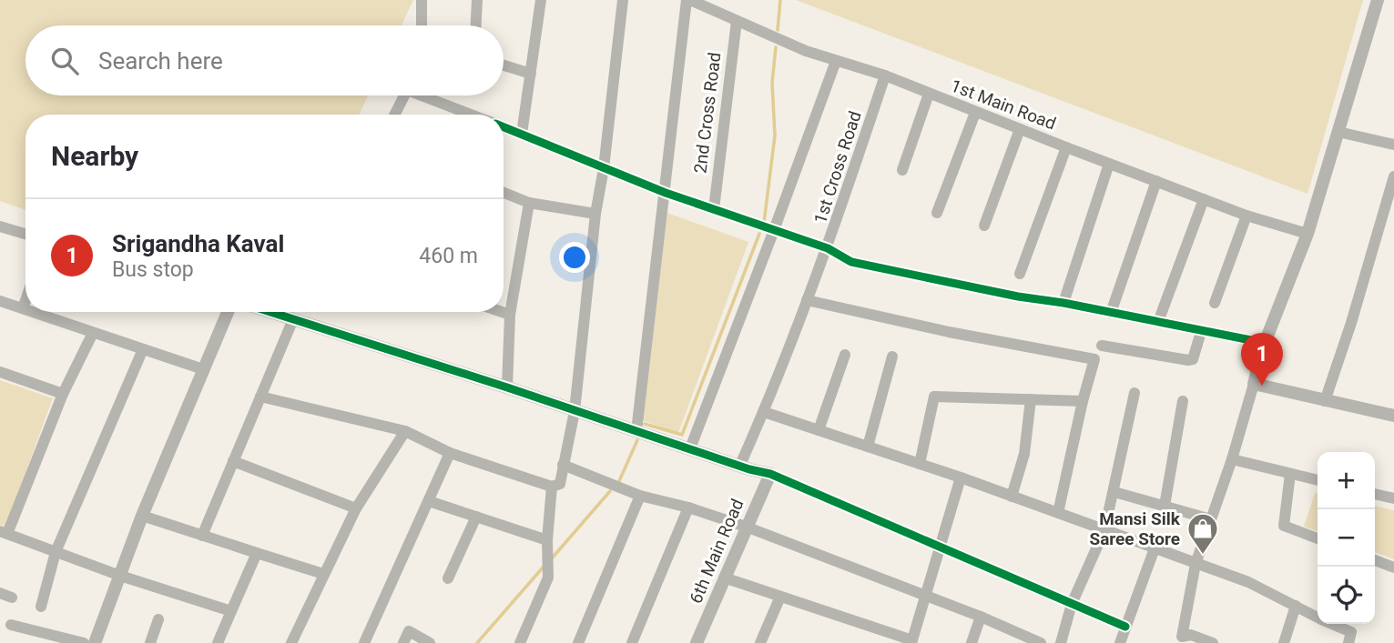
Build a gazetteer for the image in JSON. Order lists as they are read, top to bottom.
{
  "streets": {
    "street": [
      "1st Main Road",
      "2nd Cross Road",
      "1st Cross Road",
      "6th Main Road"
    ]
  },
  "crossings": [
    ["1st Main Road", "2nd Cross Road"],
    ["1st Main Road", "1st Cross Road"]
  ],
  "places": {
    "shop": ["Mansi Silk Saree Store"]
  },
  "page": {
    "search": "Search here",
    "heading": "Nearby",
    "list": [
      {
        "mark": "1",
        "name": "Srigandha Kaval",
        "note": "Bus stop",
        "value": "460 m"
      }
    ],
    "pins": "1",
    "map_buttons": ["+", "−"]
  }
}
